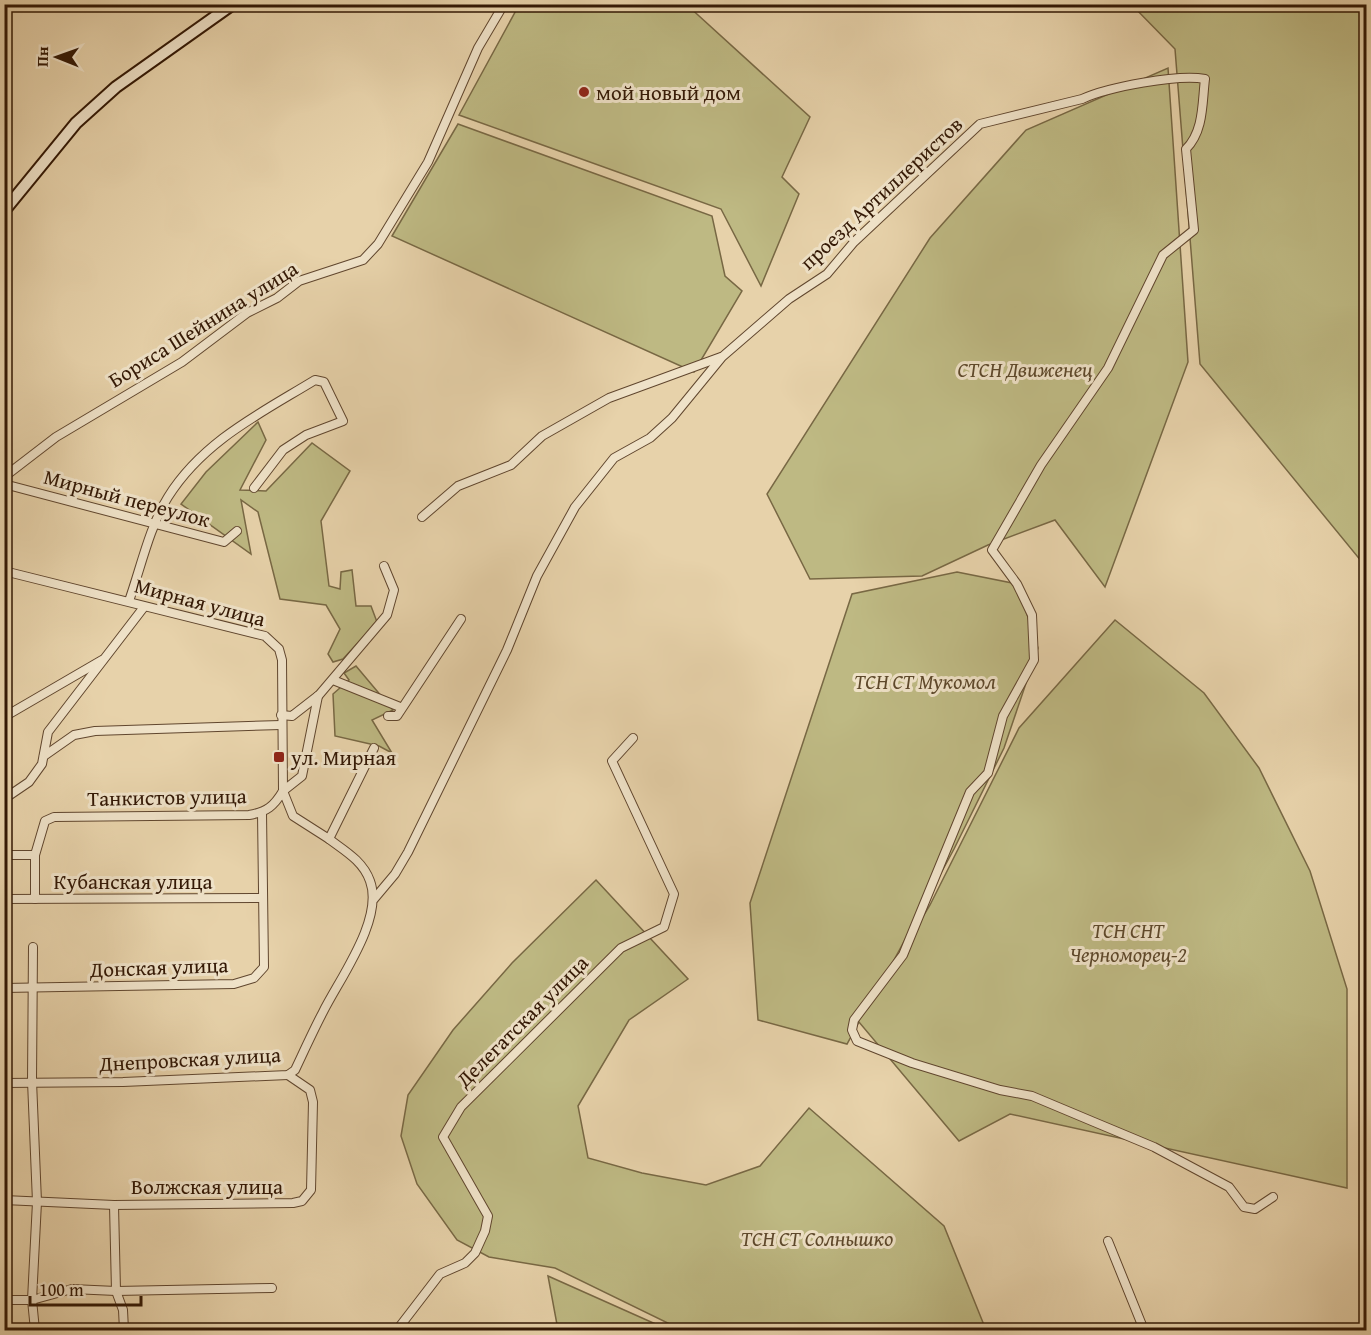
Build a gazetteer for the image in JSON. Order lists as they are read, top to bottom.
{
  "streets": {
    "street": [
      "проезд Артиллеристов",
      "Бориса Шейнина улица",
      "Мирный переулок",
      "Мирная улица",
      "Танкистов улица",
      "Кубанская улица",
      "Донская улица",
      "Делегатская улица",
      "Днепровская улица",
      "Волжская улица"
    ]
  },
  "crossings": [
    ["проезд Артиллеристов", "Днепровская улица"],
    ["Мирная улица", "Танкистов улица"],
    ["Танкистов улица", "Кубанская улица"],
    ["Танкистов улица", "Донская улица"],
    ["Кубанская улица", "Донская улица"],
    ["Днепровская улица", "Волжская улица"]
  ],
  "parks": [
    "СТСН Движенец",
    "ТСН СТ Мукомол",
    "ТСН СНТ Черноморец-2",
    "ТСН СТ Солнышко"
  ],
  "places": {
    "other": ["мой новый дом"],
    "transit": ["ул. Мирная"]
  },
  "scale_bar": "100 m",
  "north": "left"
}
